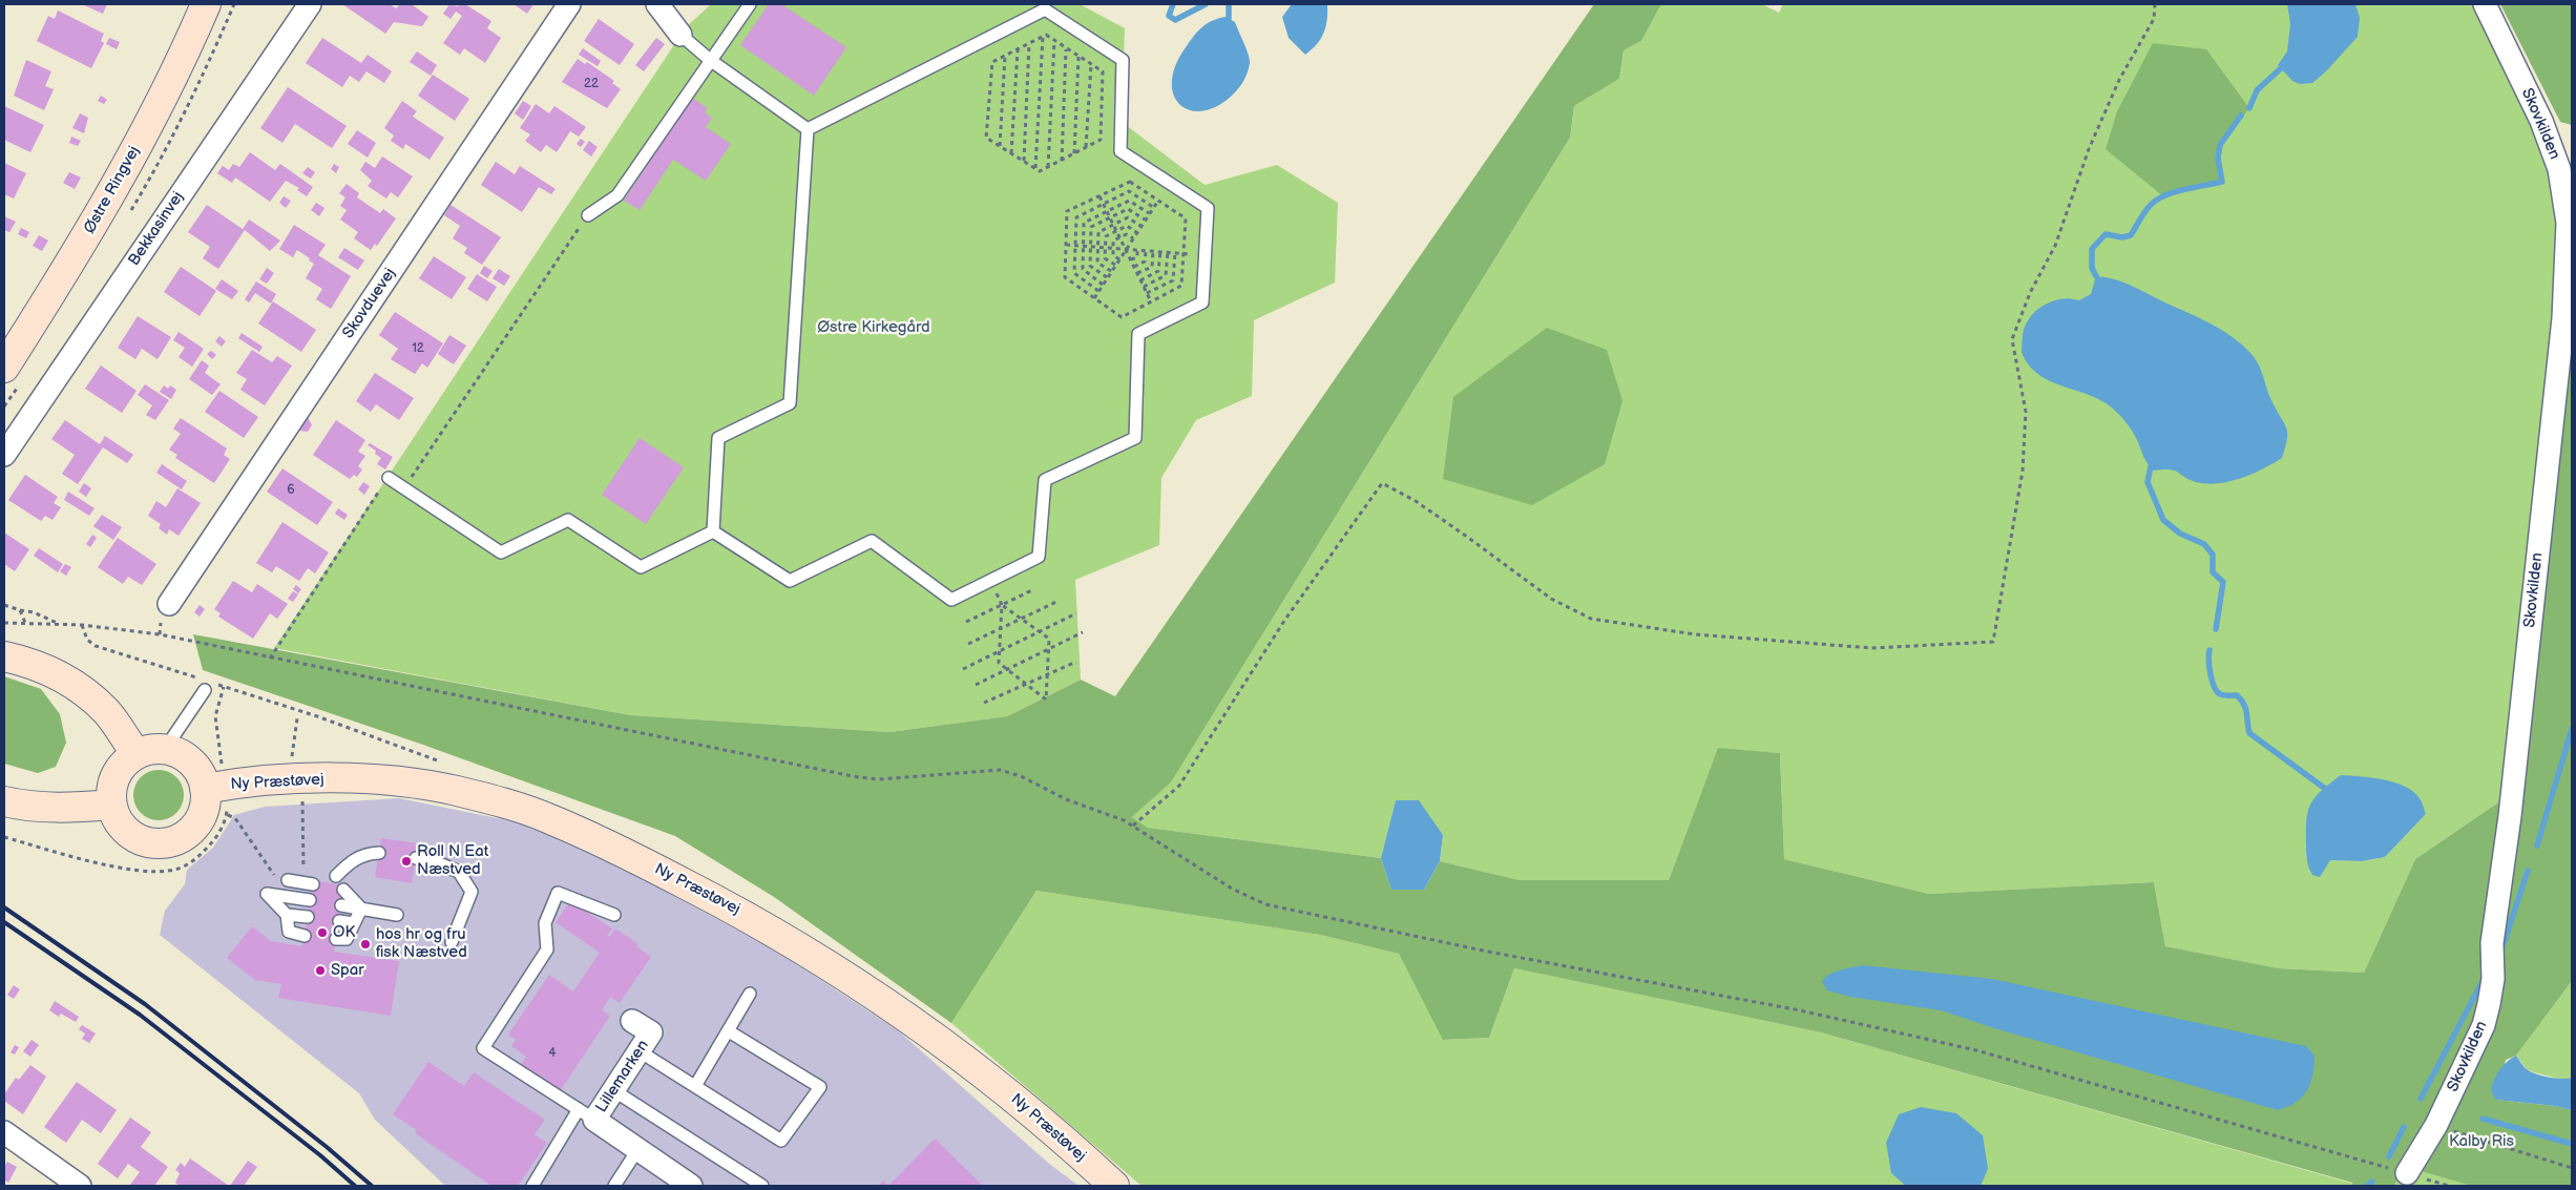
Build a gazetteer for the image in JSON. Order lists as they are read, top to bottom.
{
  "streets": {
    "street": [
      "Skovkilden",
      "Østre Ringvej",
      "Bekkasinvej",
      "Skovduevej",
      "Ny Præstøvej",
      "Lillemarken"
    ]
  },
  "parks": ["Østre Kirkegård", "Kalby Ris"],
  "places": [
    "Roll N Eat Næstved",
    "OK",
    "hos hr og fru fisk Næstved",
    "Spar"
  ],
  "house_numbers": [
    "22",
    "12",
    "6",
    "4"
  ]
}
